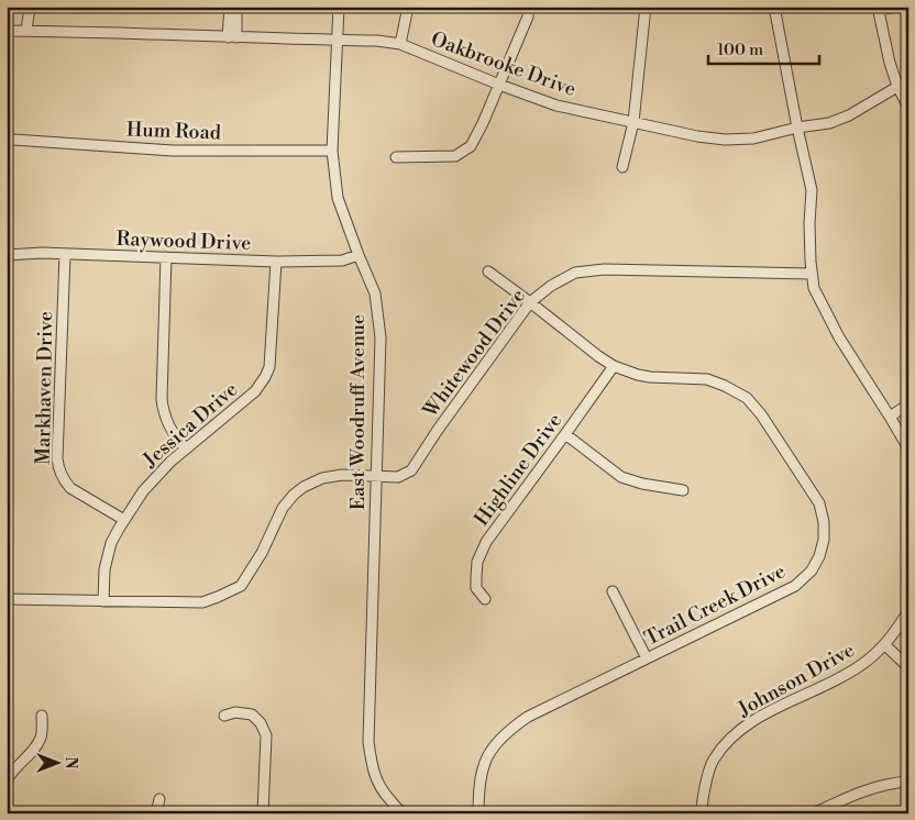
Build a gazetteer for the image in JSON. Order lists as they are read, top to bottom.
{
  "streets": {
    "street": [
      "Oakbrooke Drive",
      "Hum Road",
      "Raywood Drive",
      "Whitewood Drive",
      "Markhaven Drive",
      "East Woodruff Avenue",
      "Jessica Drive",
      "Highline Drive",
      "Trail Creek Drive",
      "Johnson Drive"
    ]
  },
  "crossings": [
    ["Oakbrooke Drive", "East Woodruff Avenue"],
    ["Hum Road", "East Woodruff Avenue"],
    ["Raywood Drive", "Markhaven Drive"],
    ["Raywood Drive", "East Woodruff Avenue"],
    ["Raywood Drive", "Jessica Drive"],
    ["Whitewood Drive", "East Woodruff Avenue"],
    ["Whitewood Drive", "Trail Creek Drive"],
    ["Markhaven Drive", "Jessica Drive"],
    ["Highline Drive", "Trail Creek Drive"]
  ],
  "scale_bar": "100 m",
  "north": "right"
}
